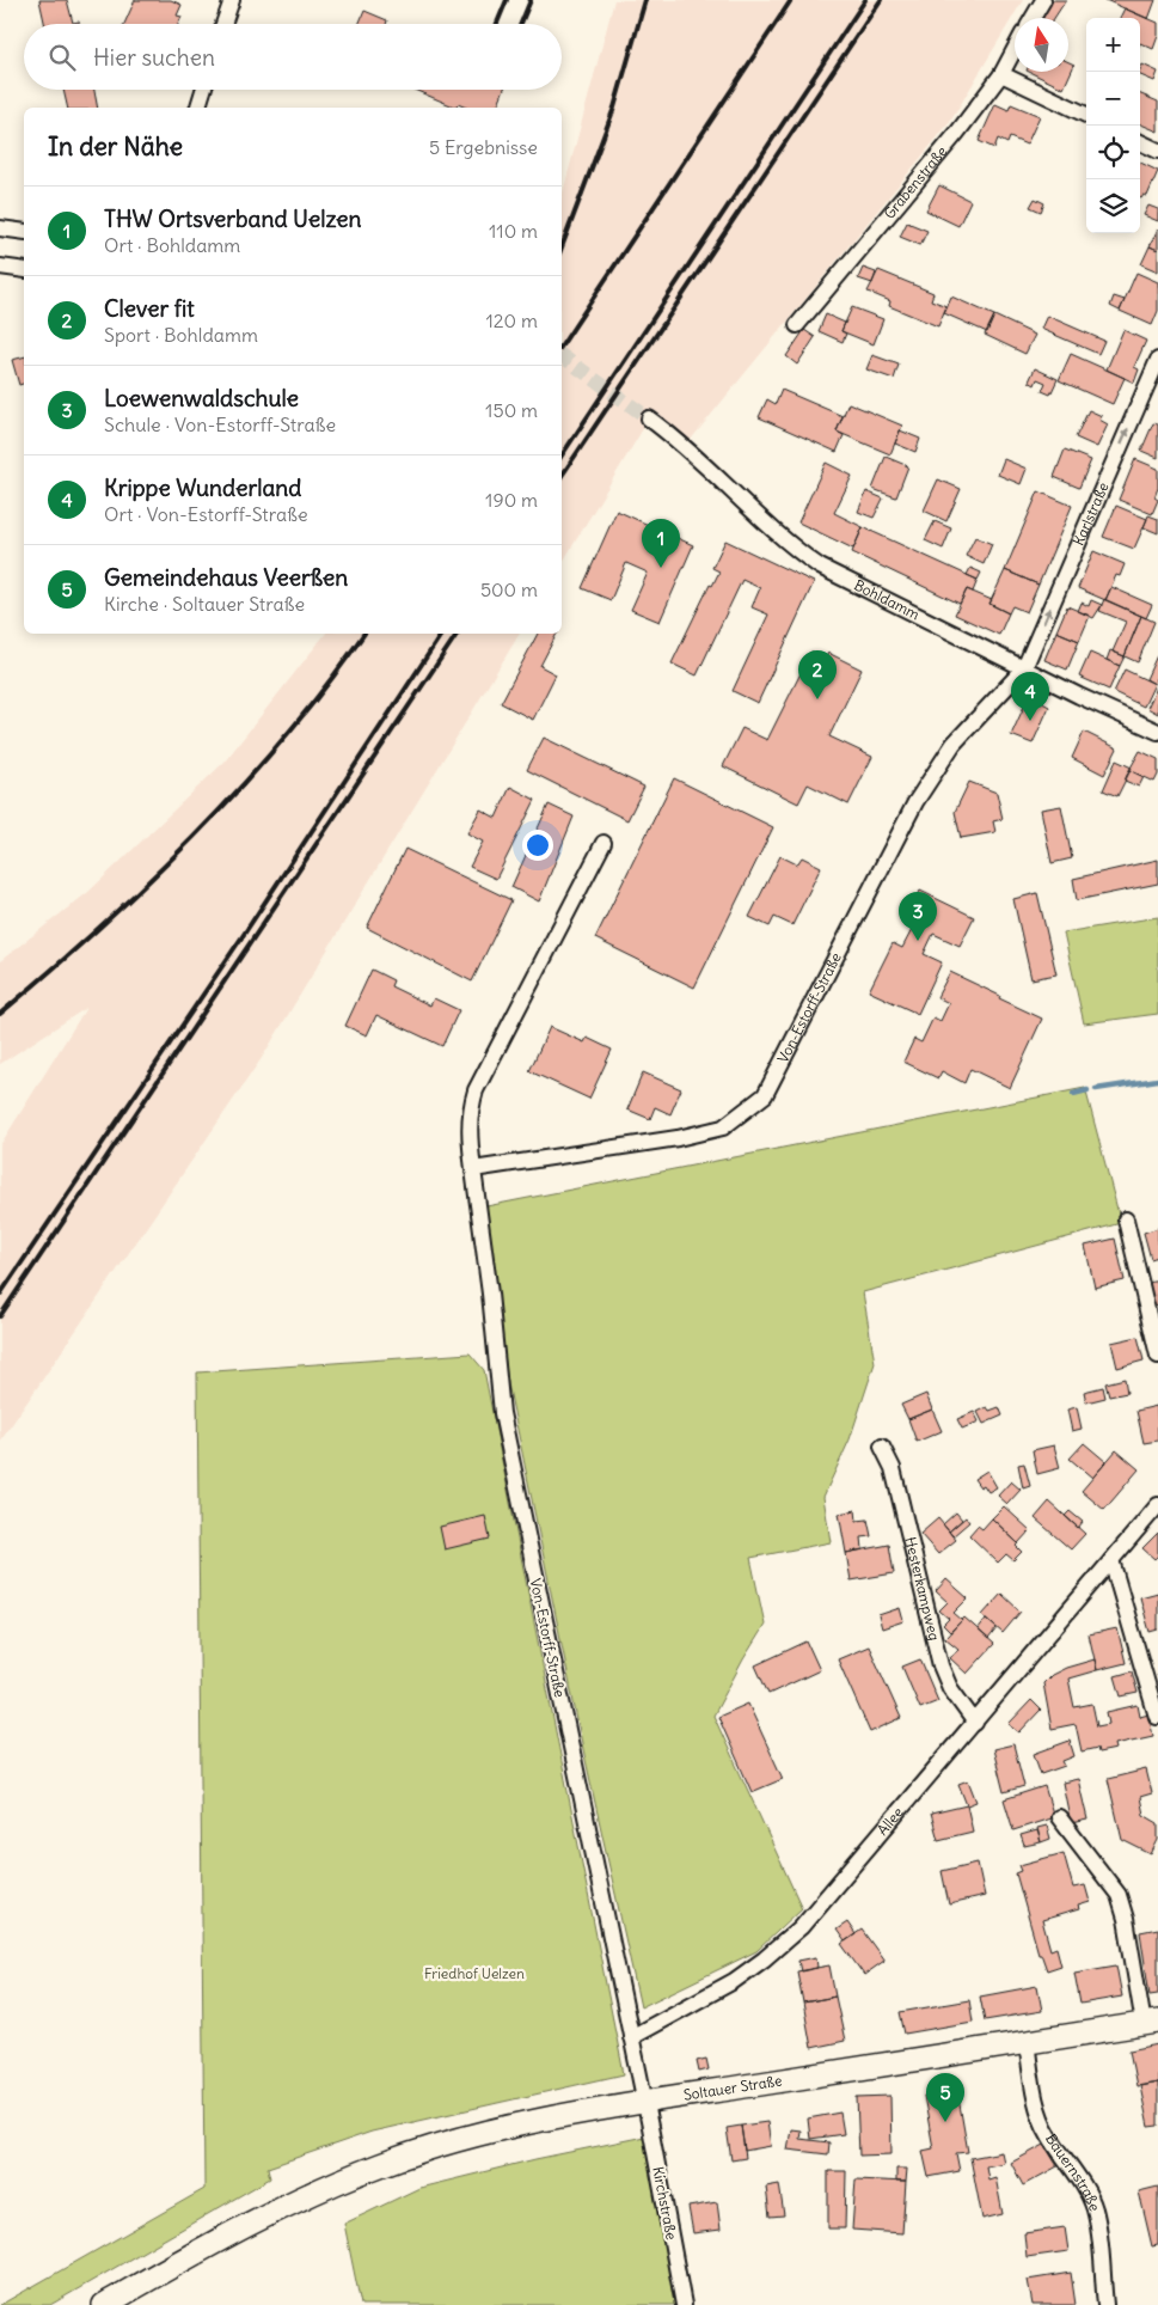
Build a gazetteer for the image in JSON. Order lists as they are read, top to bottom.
{
  "streets": {
    "main road": ["Soltauer Straße"],
    "street": [
      "Grabenstraße",
      "Karlstraße",
      "Bohldamm",
      "Von-Estorff-Straße",
      "Hesterkampweg",
      "Allee",
      "Bauernstraße",
      "Kirchstraße"
    ]
  },
  "crossings": [
    ["Karlstraße", "Bohldamm"],
    ["Karlstraße", "Von-Estorff-Straße"],
    ["Bohldamm", "Von-Estorff-Straße"],
    ["Von-Estorff-Straße", "Allee"],
    ["Von-Estorff-Straße", "Soltauer Straße"],
    ["Von-Estorff-Straße", "Kirchstraße"],
    ["Hesterkampweg", "Allee"],
    ["Soltauer Straße", "Bauernstraße"],
    ["Soltauer Straße", "Kirchstraße"]
  ],
  "one_way": ["Karlstraße"],
  "parks": ["Friedhof Uelzen"],
  "north": "top",
  "page": {
    "map_buttons": ["+", "−"],
    "search": "Hier suchen",
    "heading": ["In der Nähe", "5 Ergebnisse"],
    "list": [
      {
        "mark": "1",
        "name": "THW Ortsverband Uelzen",
        "note": "Ort · Bohldamm",
        "value": "110 m"
      },
      {
        "mark": "2",
        "name": "Clever fit",
        "note": "Sport · Bohldamm",
        "value": "120 m"
      },
      {
        "mark": "3",
        "name": "Loewenwaldschule",
        "note": "Schule · Von-Estorff-Straße",
        "value": "150 m"
      },
      {
        "mark": "4",
        "name": "Krippe Wunderland",
        "note": "Ort · Von-Estorff-Straße",
        "value": "190 m"
      },
      {
        "mark": "5",
        "name": "Gemeindehaus Veerßen",
        "note": "Kirche · Soltauer Straße",
        "value": "500 m"
      }
    ],
    "pins": [
      "1",
      "2",
      "4",
      "3",
      "5"
    ]
  }
}
